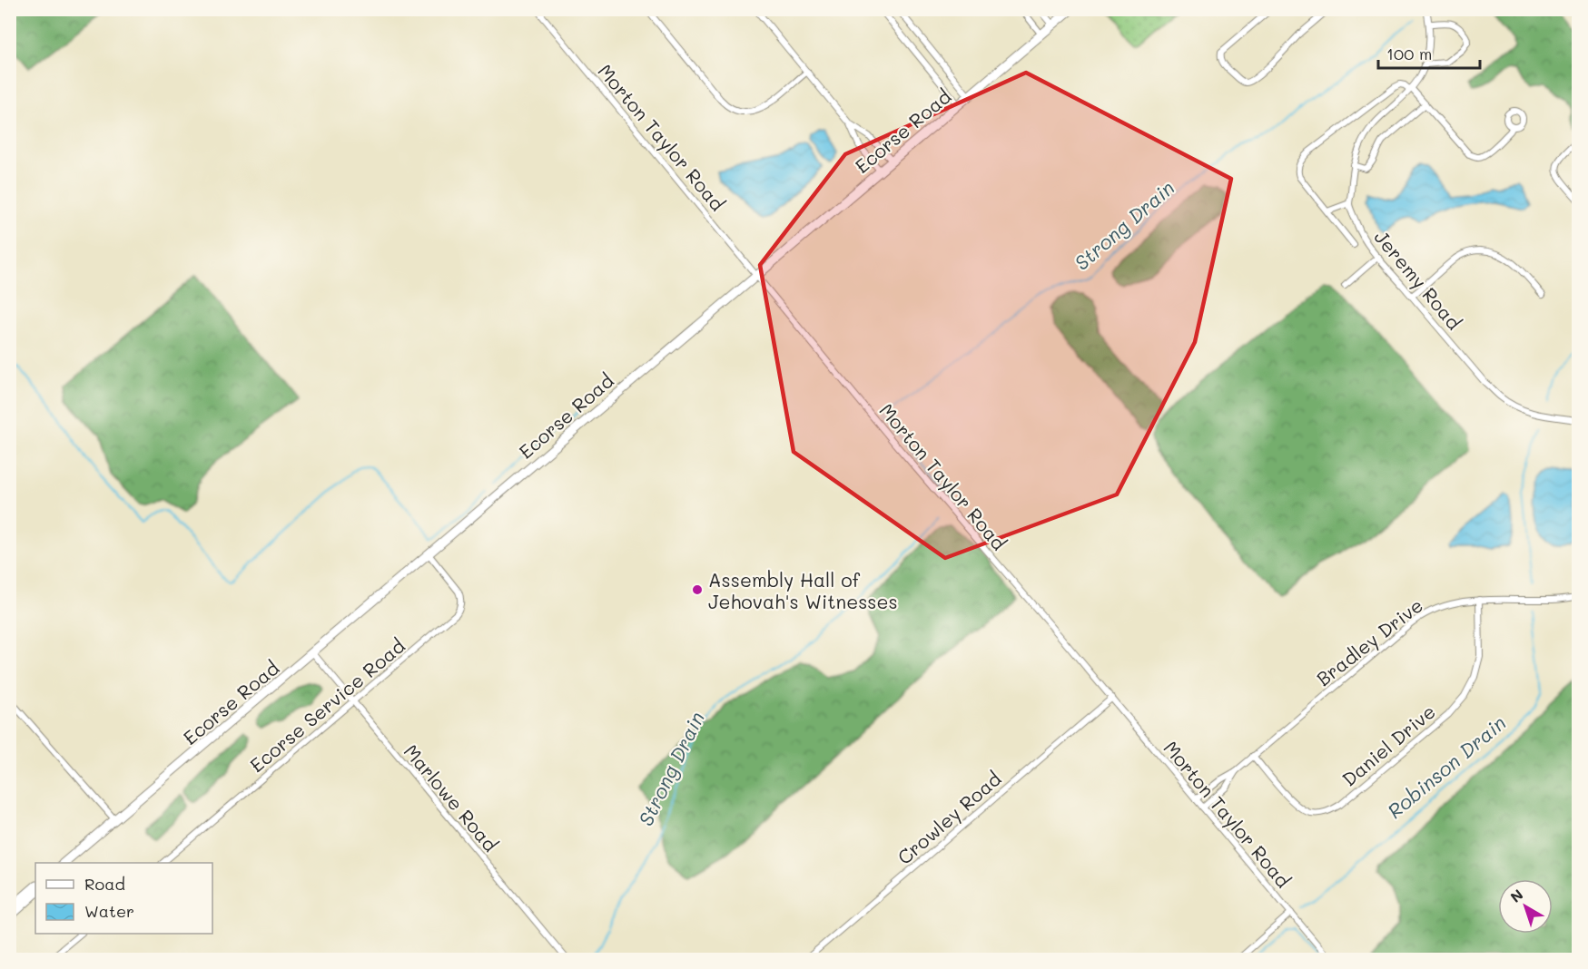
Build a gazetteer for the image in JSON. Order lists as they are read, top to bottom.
{
  "streets": {
    "main road": ["Ecorse Road"],
    "street": [
      "Morton Taylor Road",
      "Jeremy Road",
      "Bradley Drive",
      "Ecorse Service Road",
      "Daniel Drive",
      "Marlowe Road",
      "Crowley Road"
    ]
  },
  "crossings": [
    ["Ecorse Road", "Morton Taylor Road"],
    ["Ecorse Road", "Ecorse Service Road"],
    ["Ecorse Road", "Marlowe Road"],
    ["Morton Taylor Road", "Bradley Drive"],
    ["Morton Taylor Road", "Crowley Road"],
    ["Bradley Drive", "Daniel Drive"],
    ["Ecorse Service Road", "Marlowe Road"]
  ],
  "water": ["Strong Drain", "Robinson Drain"],
  "places": ["Assembly Hall of Jehovah's Witnesses"],
  "legend": ["Road", "Water"],
  "scale_bar": "100 m",
  "north": "top left"
}
